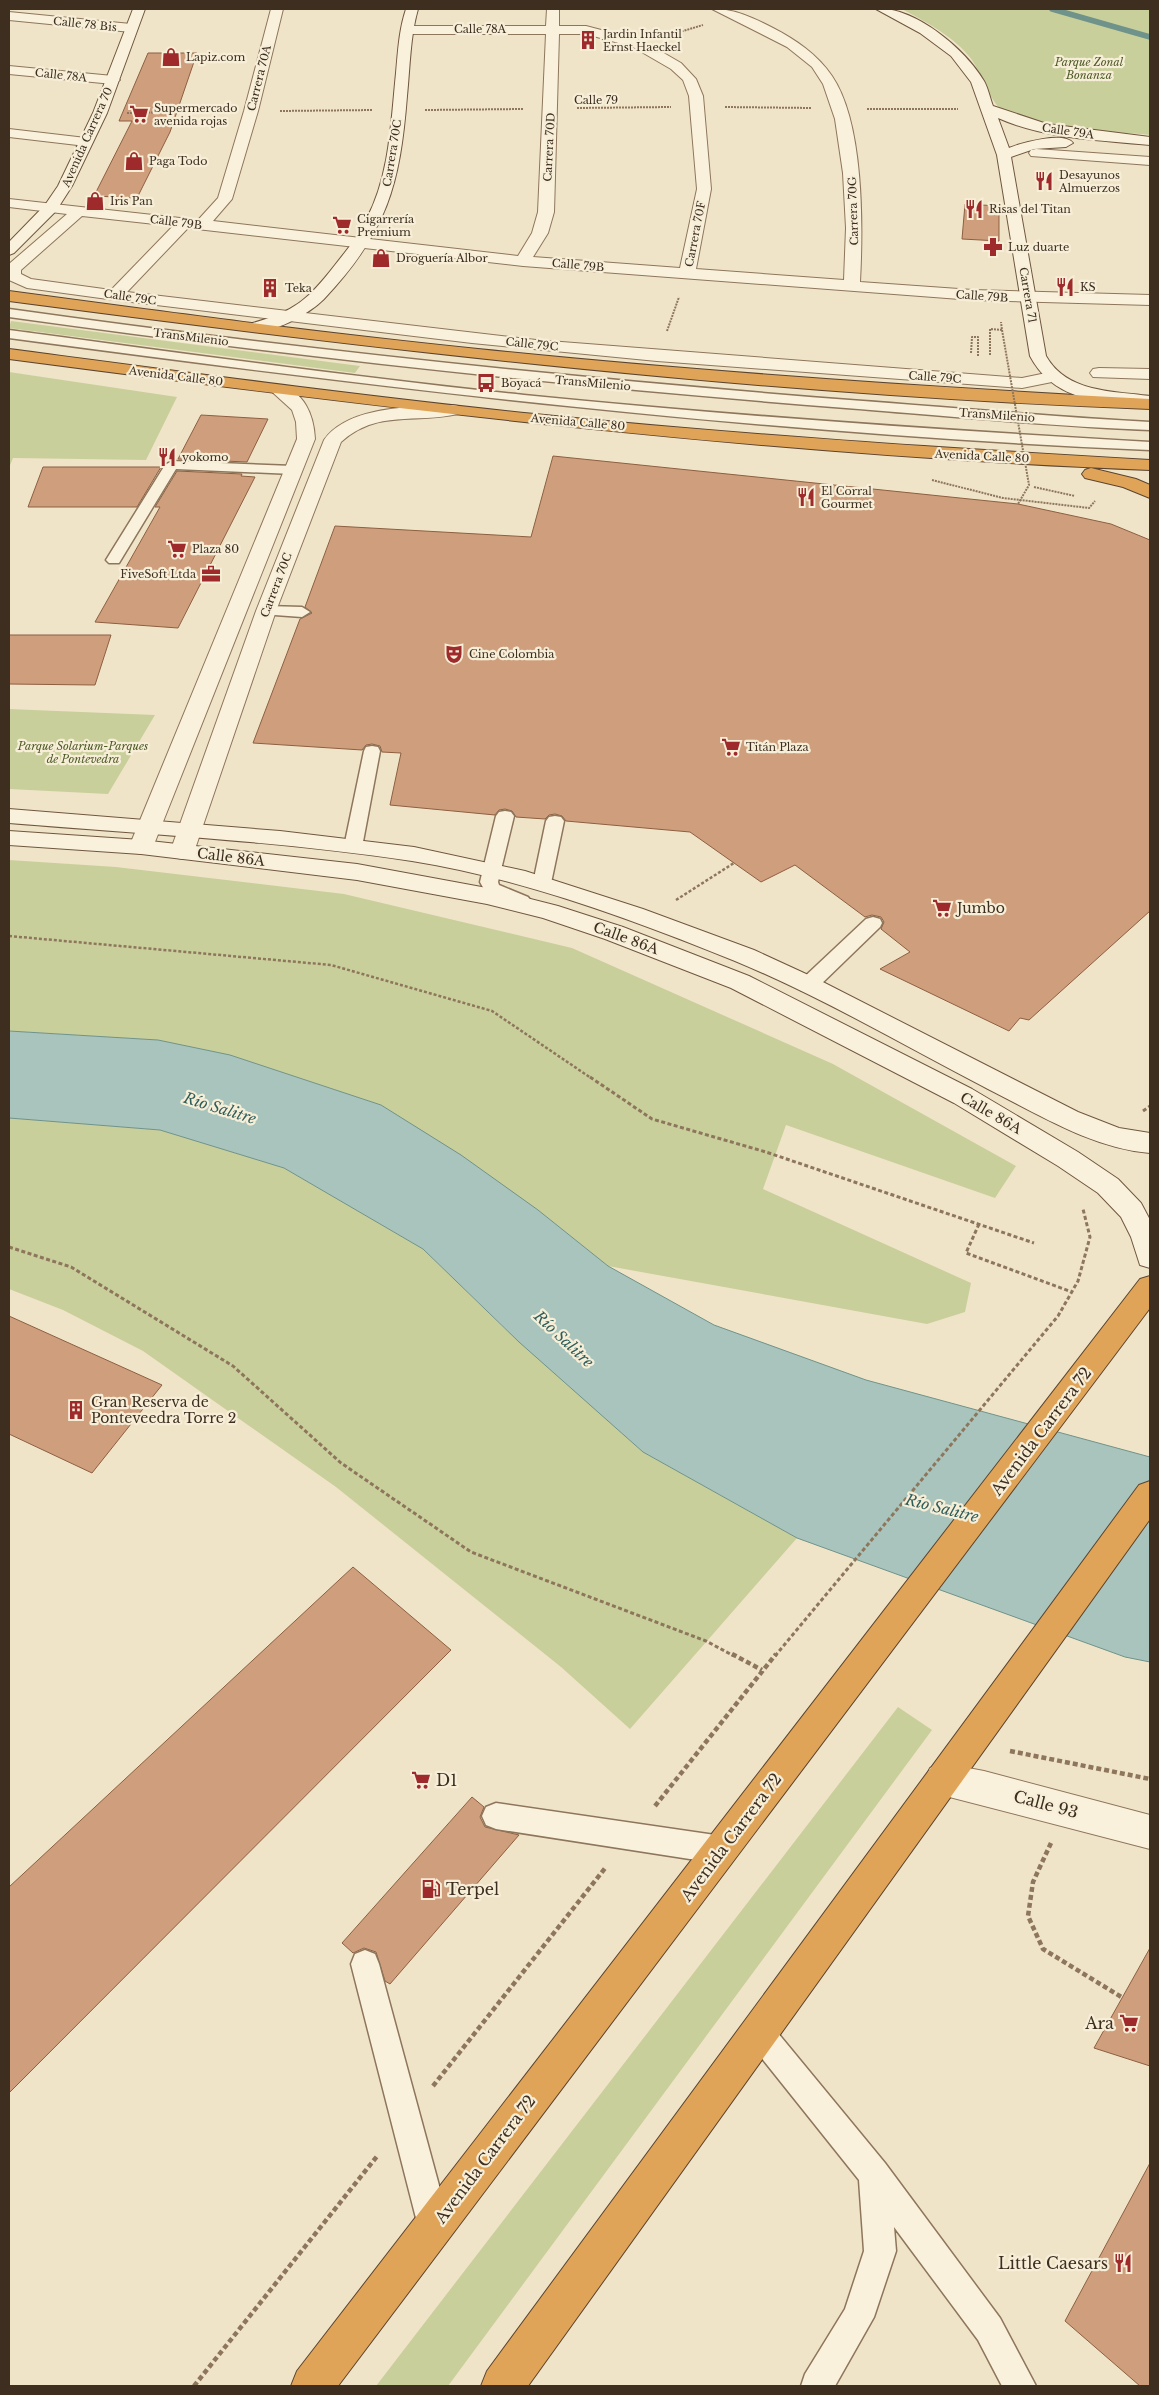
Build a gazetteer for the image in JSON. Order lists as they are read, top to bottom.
{
  "streets": {
    "highway": ["Avenida Calle 80", "Avenida Carrera 72"],
    "street": [
      "Calle 78 Bis",
      "Calle 78A",
      "Carrera 70A",
      "Calle 79A",
      "Avenida Carrera 70",
      "Carrera 70D",
      "Carrera 70C",
      "Carrera 70G",
      "Calle 79B",
      "Carrera 70F",
      "Carrera 71",
      "Calle 79C",
      "Calle 86A",
      "Calle 93"
    ],
    "lane": ["TransMilenio"],
    "path": ["Calle 79"]
  },
  "crossings": [
    ["Calle 78 Bis", "Avenida Carrera 70"],
    ["Calle 78A", "Calle 79"],
    ["Calle 78A", "Avenida Carrera 70"],
    ["Calle 78A", "Carrera 70D"],
    ["Calle 78A", "Carrera 70C"],
    ["Calle 78A", "Carrera 70F"],
    ["Carrera 70A", "Calle 79"],
    ["Carrera 70A", "Calle 79B"],
    ["Calle 79", "Calle 79A"],
    ["Calle 79", "Carrera 70D"],
    ["Calle 79", "Carrera 70C"],
    ["Calle 79", "Carrera 70G"],
    ["Calle 79", "Carrera 70F"],
    ["Calle 79", "Carrera 71"],
    ["Calle 79A", "Carrera 71"],
    ["Avenida Carrera 70", "Calle 79B"],
    ["Carrera 70D", "Calle 79B"],
    ["Carrera 70C", "Calle 79B"],
    ["Carrera 70C", "Calle 79C"],
    ["Carrera 70C", "Avenida Calle 80"],
    ["Carrera 70C", "Calle 86A"],
    ["Carrera 70G", "Calle 79B"],
    ["Calle 79B", "Carrera 70F"],
    ["Calle 79B", "Carrera 71"],
    ["Calle 79B", "Calle 79C"],
    ["Carrera 70F", "Calle 79C"],
    ["Carrera 71", "Calle 79C"]
  ],
  "water": ["Río Salitre"],
  "parks": ["Parque Zonal Bonanza", "Parque Solarium-Parques de Pontevedra"],
  "places": {
    "building": ["Jardin Infantil Ernst Haeckel", "Teka", "Gran Reserva de Ponteveedra Torre 2"],
    "shop": [
      "Lapiz.com",
      "Paga Todo",
      "Iris Pan",
      "Droguería Albor"
    ],
    "supermarket": [
      "Supermercado avenida rojas",
      "Cigarrería Premium",
      "Plaza 80",
      "Titán Plaza",
      "Jumbo",
      "D1",
      "Ara"
    ],
    "restaurant": [
      "Desayunos Almuerzos",
      "Risas del Titan",
      "KS",
      "yokomo",
      "El Corral Gourmet",
      "Little Caesars"
    ],
    "pharmacy": ["Luz duarte"],
    "bus stop": ["Boyacá"],
    "office": ["FiveSoft Ltda"],
    "theatre": ["Cine Colombia"],
    "fuel station": ["Terpel"]
  }
}
